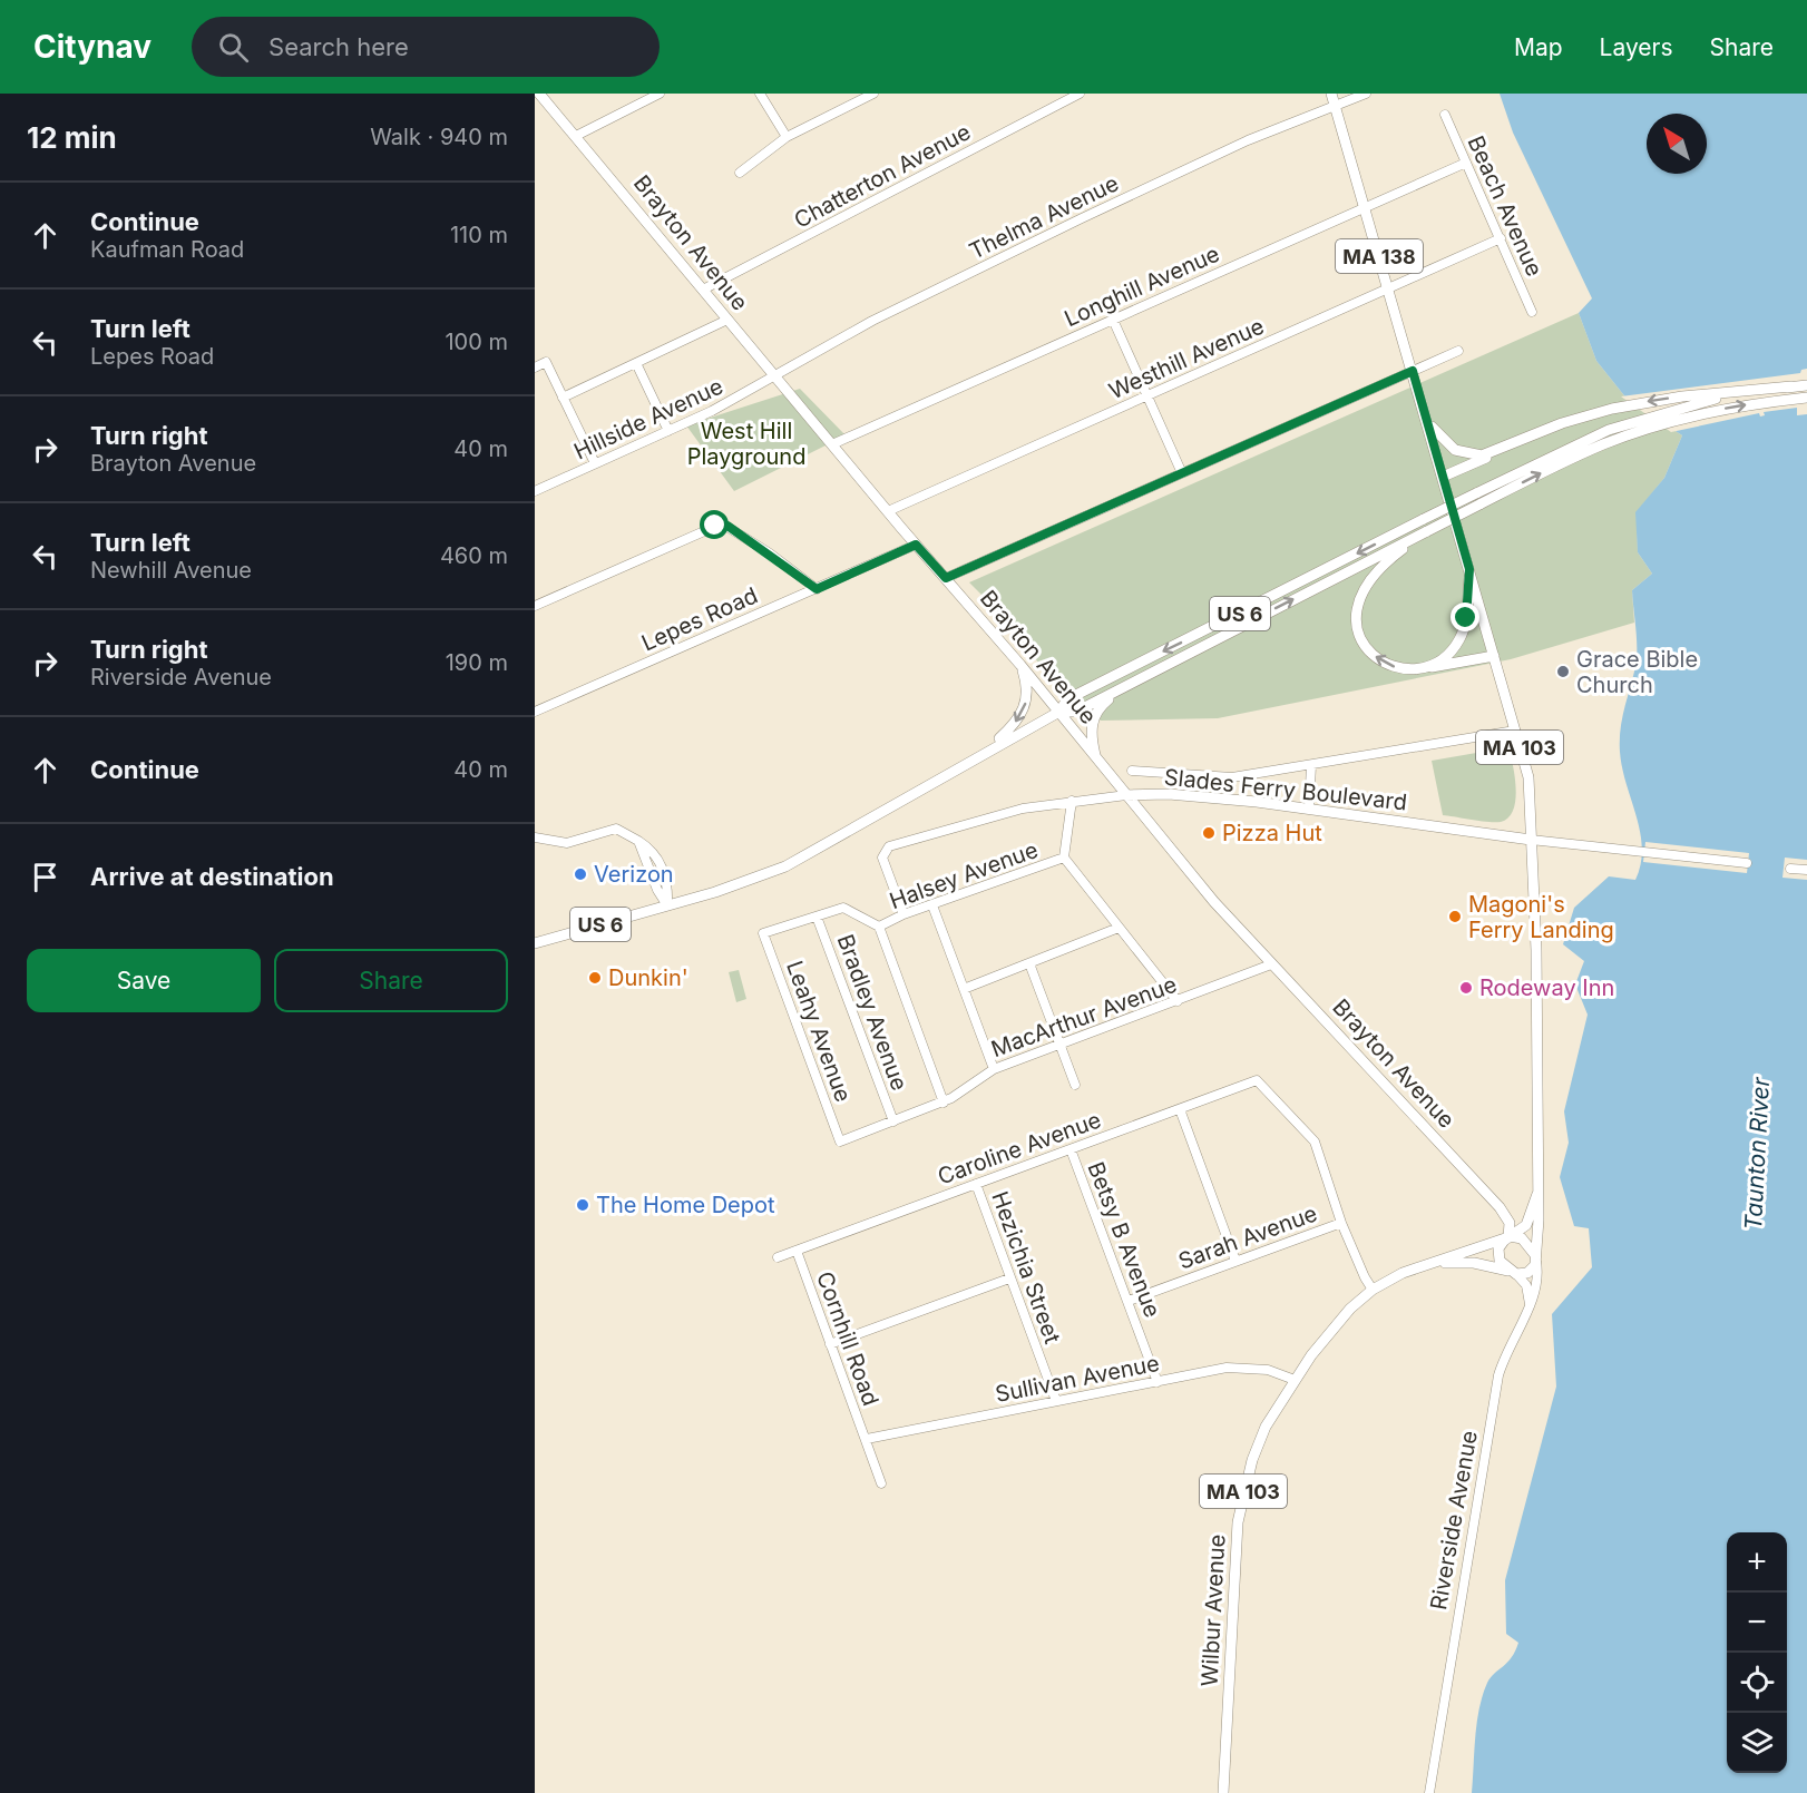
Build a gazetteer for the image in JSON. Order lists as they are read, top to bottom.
{
  "streets": {
    "main road": [
      "Brayton Avenue",
      "MA 138",
      "US 6",
      "MA 103",
      "Slades Ferry Boulevard",
      "Riverside Avenue",
      "Wilbur Avenue"
    ],
    "street": [
      "Chatterton Avenue",
      "Beach Avenue",
      "Thelma Avenue",
      "Longhill Avenue",
      "Westhill Avenue",
      "Hillside Avenue",
      "Lepes Road",
      "Halsey Avenue",
      "Bradley Avenue",
      "MacArthur Avenue",
      "Leahy Avenue",
      "Caroline Avenue",
      "Sarah Avenue",
      "Betsy B Avenue",
      "Hezichia Street",
      "Cornhill Road",
      "Sullivan Avenue"
    ]
  },
  "crossings": [
    ["Chatterton Avenue", "Brayton Avenue"],
    ["Beach Avenue", "Longhill Avenue"],
    ["Beach Avenue", "Westhill Avenue"],
    ["Thelma Avenue", "Brayton Avenue"],
    ["Thelma Avenue", "Hillside Avenue"],
    ["Thelma Avenue", "Riverside Avenue"],
    ["Brayton Avenue", "Longhill Avenue"],
    ["Brayton Avenue", "Westhill Avenue"],
    ["Brayton Avenue", "Hillside Avenue"],
    ["Brayton Avenue", "US 6"],
    ["Brayton Avenue", "Lepes Road"],
    ["Brayton Avenue", "Slades Ferry Boulevard"],
    ["Brayton Avenue", "MacArthur Avenue"],
    ["Brayton Avenue", "Riverside Avenue"],
    ["Brayton Avenue", "Wilbur Avenue"],
    ["MA 138", "US 6"],
    ["MA 138", "Riverside Avenue"],
    ["Longhill Avenue", "Riverside Avenue"],
    ["Westhill Avenue", "Riverside Avenue"],
    ["Slades Ferry Boulevard", "Halsey Avenue"],
    ["Slades Ferry Boulevard", "Riverside Avenue"],
    ["Halsey Avenue", "Bradley Avenue"],
    ["Halsey Avenue", "Leahy Avenue"],
    ["Bradley Avenue", "MacArthur Avenue"],
    ["MacArthur Avenue", "Leahy Avenue"],
    ["Caroline Avenue", "Sarah Avenue"],
    ["Caroline Avenue", "Betsy B Avenue"],
    ["Caroline Avenue", "Hezichia Street"],
    ["Caroline Avenue", "Cornhill Road"],
    ["Sarah Avenue", "Betsy B Avenue"],
    ["Betsy B Avenue", "Sullivan Avenue"],
    ["Hezichia Street", "Sullivan Avenue"],
    ["Cornhill Road", "Sullivan Avenue"],
    ["Sullivan Avenue", "Wilbur Avenue"],
    ["Riverside Avenue", "Wilbur Avenue"]
  ],
  "water": ["Taunton River"],
  "parks": ["West Hill Playground"],
  "places": [
    "Grace Bible Church",
    "Pizza Hut",
    "Verizon",
    "Magoni's Ferry Landing",
    "Dunkin'",
    "Rodeway Inn",
    "The Home Depot"
  ],
  "north": "top left",
  "page": {
    "header": "Citynav",
    "search": "Search here",
    "nav": ["Map", "Layers", "Share"],
    "heading": ["12 min", "Walk · 940 m"],
    "list": [
      ["Continue", "Kaufman Road", "110 m"],
      ["Turn left", "Lepes Road", "100 m"],
      ["Turn right", "Brayton Avenue", "40 m"],
      ["Turn left", "Newhill Avenue", "460 m"],
      ["Turn right", "Riverside Avenue", "190 m"],
      ["Continue", "40 m"],
      "Arrive at destination"
    ],
    "buttons": ["Save", "Share"],
    "map_buttons": ["+", "−"]
  }
}
